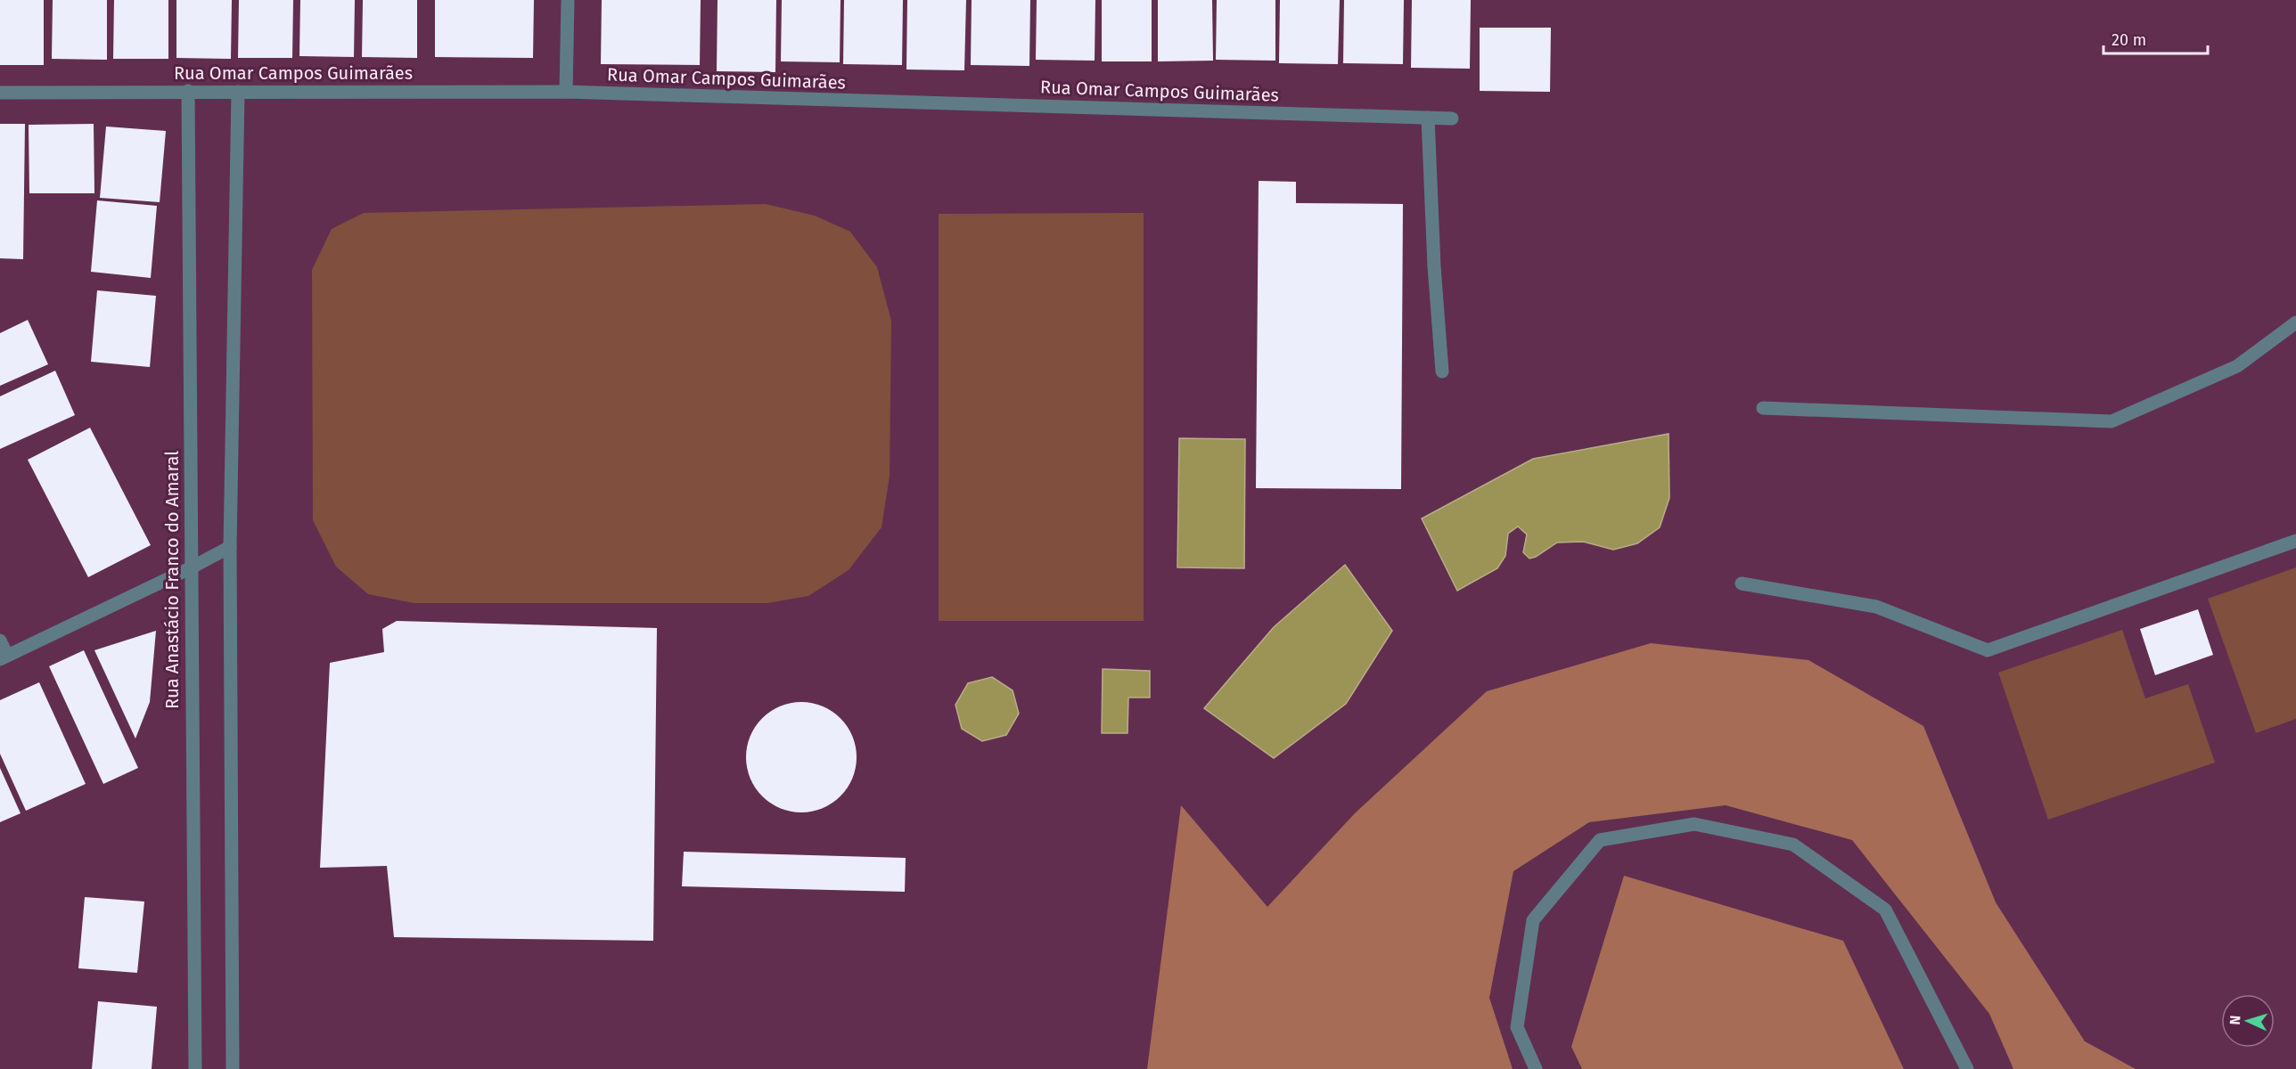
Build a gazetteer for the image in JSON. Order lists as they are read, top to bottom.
{
  "streets": {
    "street": ["Rua Omar Campos Guimarães", "Rua Anastácio Franco do Amaral"]
  },
  "crossings": [
    ["Rua Omar Campos Guimarães", "Rua Anastácio Franco do Amaral"]
  ],
  "scale_bar": "20 m",
  "north": "left"
}
